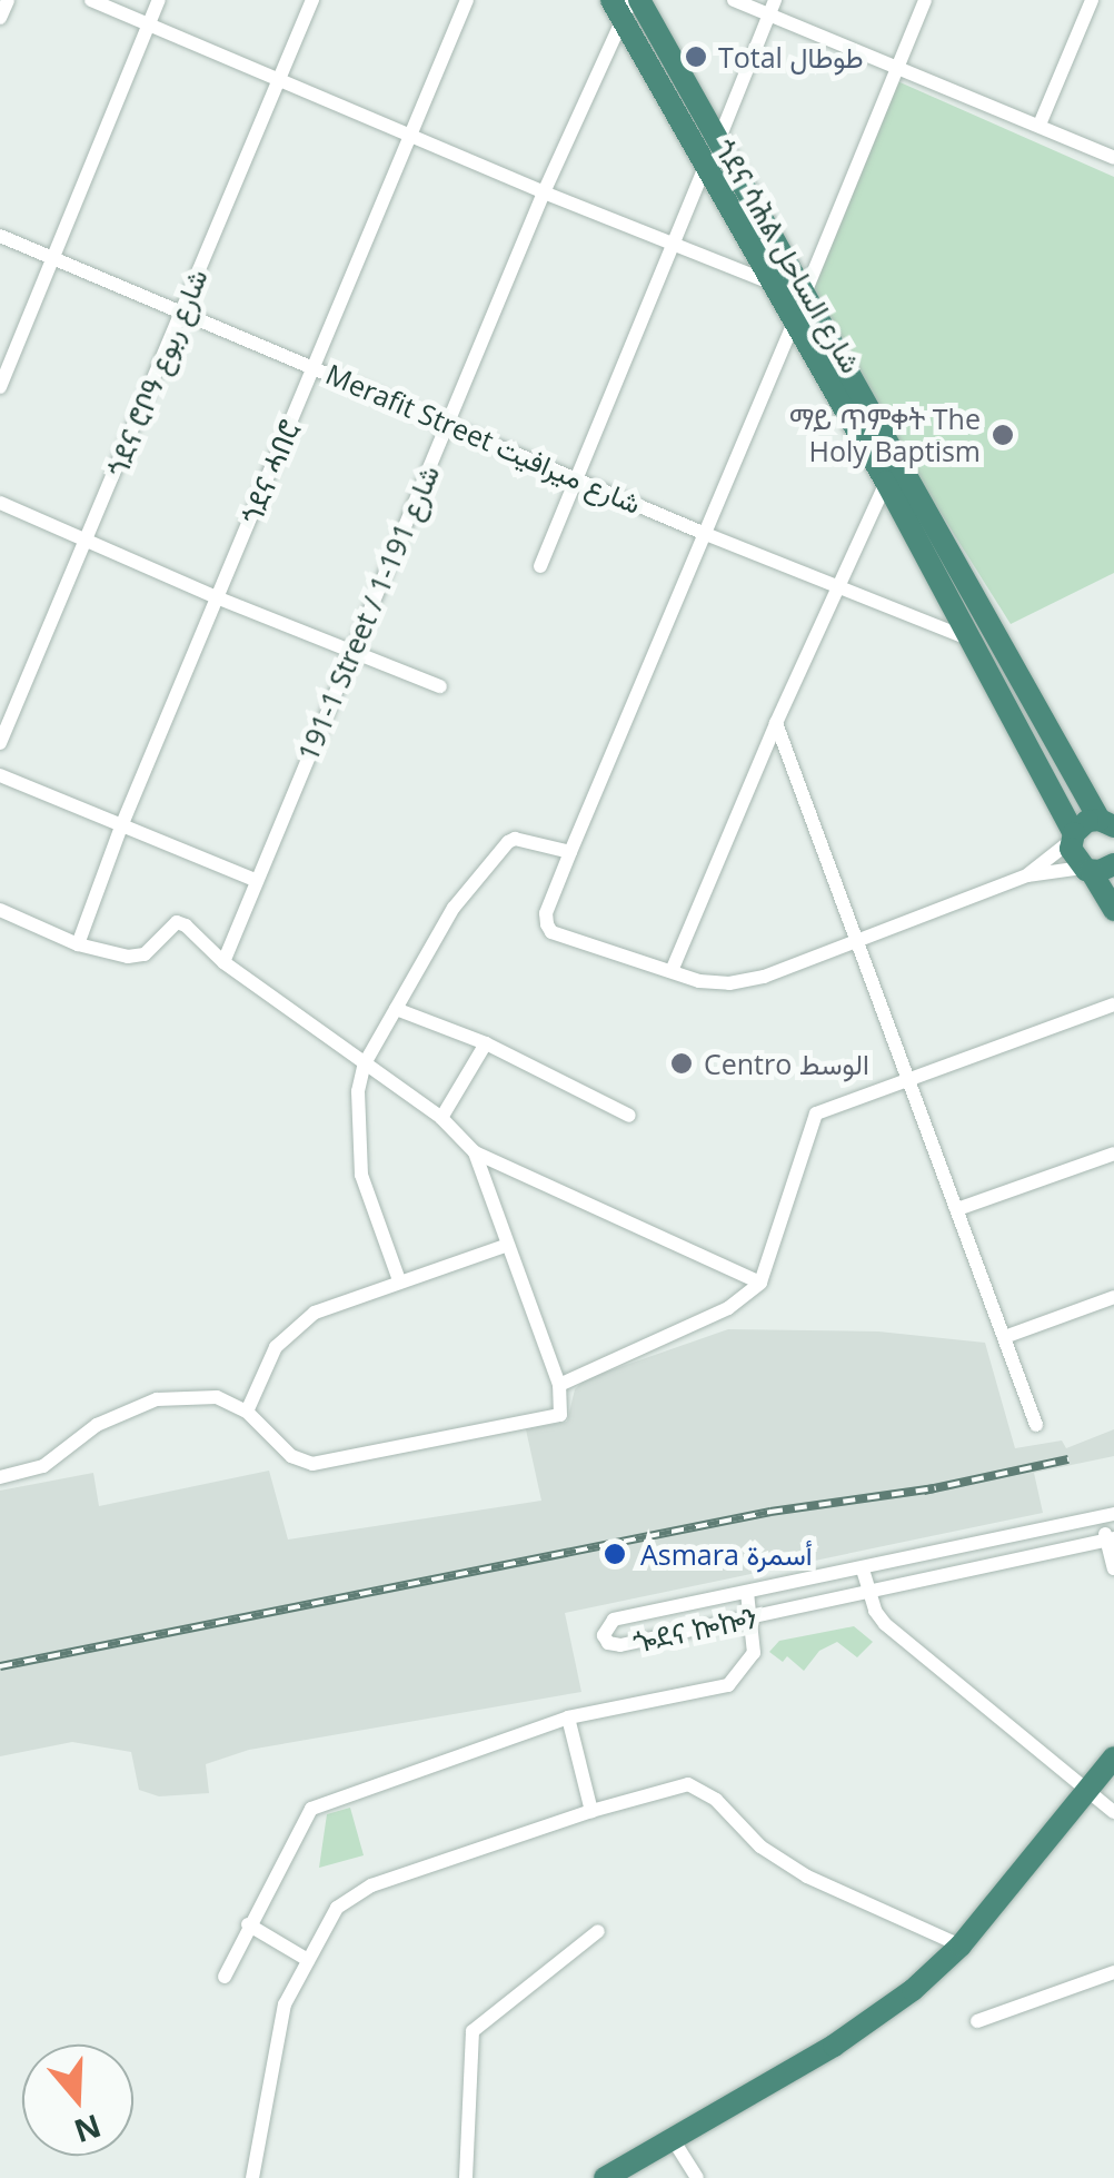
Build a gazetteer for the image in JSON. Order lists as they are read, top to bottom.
{
  "streets": {
    "highway": ["ጎደና ሳሕል شارع الساحل"],
    "street": [
      "ጎደና ሮቦዓ شارع ربوع",
      "Merafit Street شارع ميرافيت",
      "ጎደና ሓበሮ",
      "191-1 Street / شارع 191-1",
      "ጐደና ኰኰን"
    ]
  },
  "crossings": [
    ["ጎደና ሳሕል شارع الساحل", "Merafit Street شارع ميرافيت"],
    ["ጎደና ሳሕል شارع الساحل", "191-1 Street / شارع 191-1"],
    ["ጎደና ሮቦዓ شارع ربوع", "Merafit Street شارع ميرافيت"],
    ["Merafit Street شارع ميرافيت", "ጎደና ሓበሮ"],
    ["Merafit Street شارع ميرافيت", "191-1 Street / شارع 191-1"]
  ],
  "places": [
    "Total طوطال",
    "ማይ ጥምቀት The Holy Baptism",
    "Centro الوسط",
    "Asmara أسمرة"
  ],
  "north": "bottom"
}
